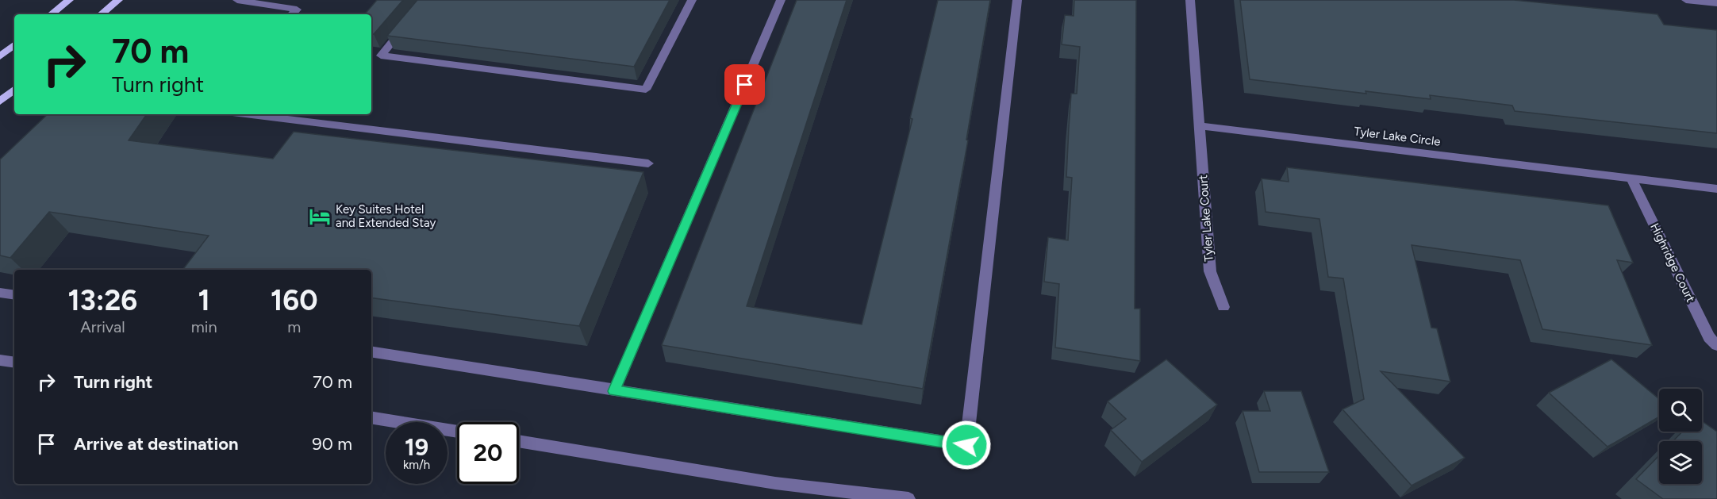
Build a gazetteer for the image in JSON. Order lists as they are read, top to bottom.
{
  "streets": {
    "street": ["Tyler Lake Circle", "Tyler Lake Court", "Highridge Court"]
  },
  "crossings": [
    ["Tyler Lake Circle", "Tyler Lake Court"],
    ["Tyler Lake Circle", "Highridge Court"]
  ],
  "places": {
    "hotel": ["Key Suites Hotel and Extended Stay"]
  },
  "page": {
    "turn": ["70 m", "Turn right"],
    "eta": [
      "13:26",
      "Arrival",
      "1",
      "min",
      "160",
      "m"
    ],
    "list": [
      {
        "name": "Turn right",
        "value": "70 m"
      },
      {
        "name": "Arrive at destination",
        "value": "90 m"
      }
    ],
    "speed": "19 km/h",
    "limit": "20"
  }
}
